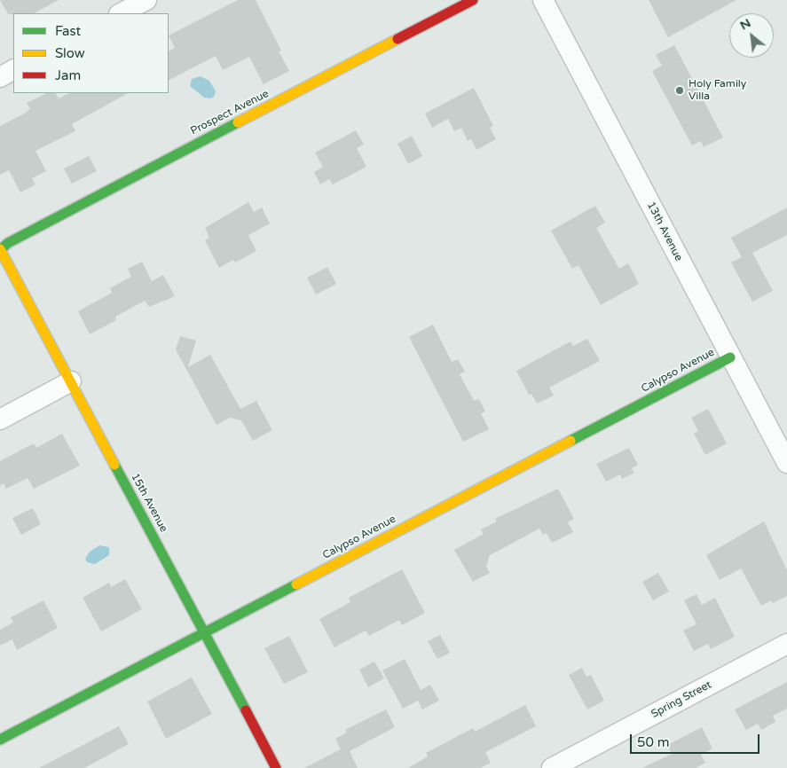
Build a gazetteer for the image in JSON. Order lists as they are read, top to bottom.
{
  "streets": {
    "street": [
      "Prospect Avenue",
      "13th Avenue",
      "Calypso Avenue",
      "15th Avenue",
      "Spring Street"
    ]
  },
  "crossings": [
    ["Prospect Avenue", "15th Avenue"],
    ["13th Avenue", "Calypso Avenue"],
    ["Calypso Avenue", "15th Avenue"]
  ],
  "places": ["Holy Family Villa"],
  "legend": ["Fast", "Slow", "Jam"],
  "scale_bar": "50 m",
  "north": "top left"
}
